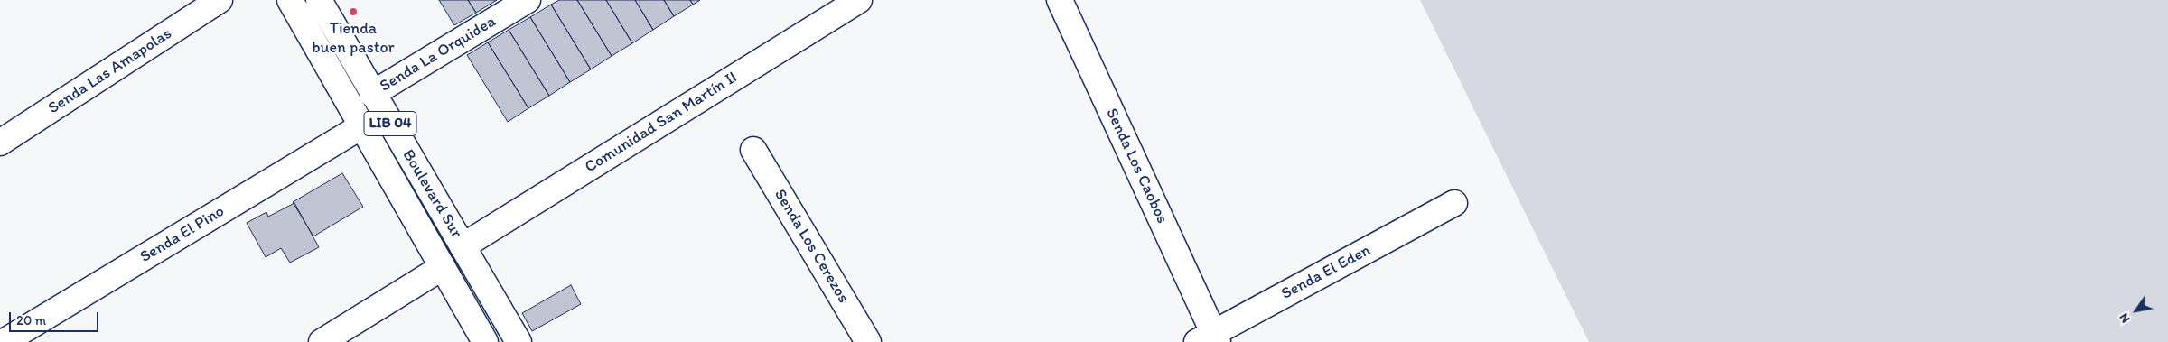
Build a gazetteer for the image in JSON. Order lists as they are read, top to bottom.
{
  "streets": {
    "main road": [
      "Senda La Orquidea",
      "Senda Las Amapolas",
      "Comunidad San Martín II",
      "LIB 04",
      "Senda Los Caobos",
      "Boulevard Sur",
      "Senda El Pino",
      "Senda Los Cerezos",
      "Senda El Eden"
    ]
  },
  "crossings": [
    ["Senda La Orquidea", "Boulevard Sur"],
    ["Comunidad San Martín II", "Boulevard Sur"],
    ["Senda Los Caobos", "Senda El Eden"],
    ["Boulevard Sur", "Senda El Pino"]
  ],
  "places": ["Tienda buen pastor"],
  "scale_bar": "20 m",
  "north": "bottom left"
}
